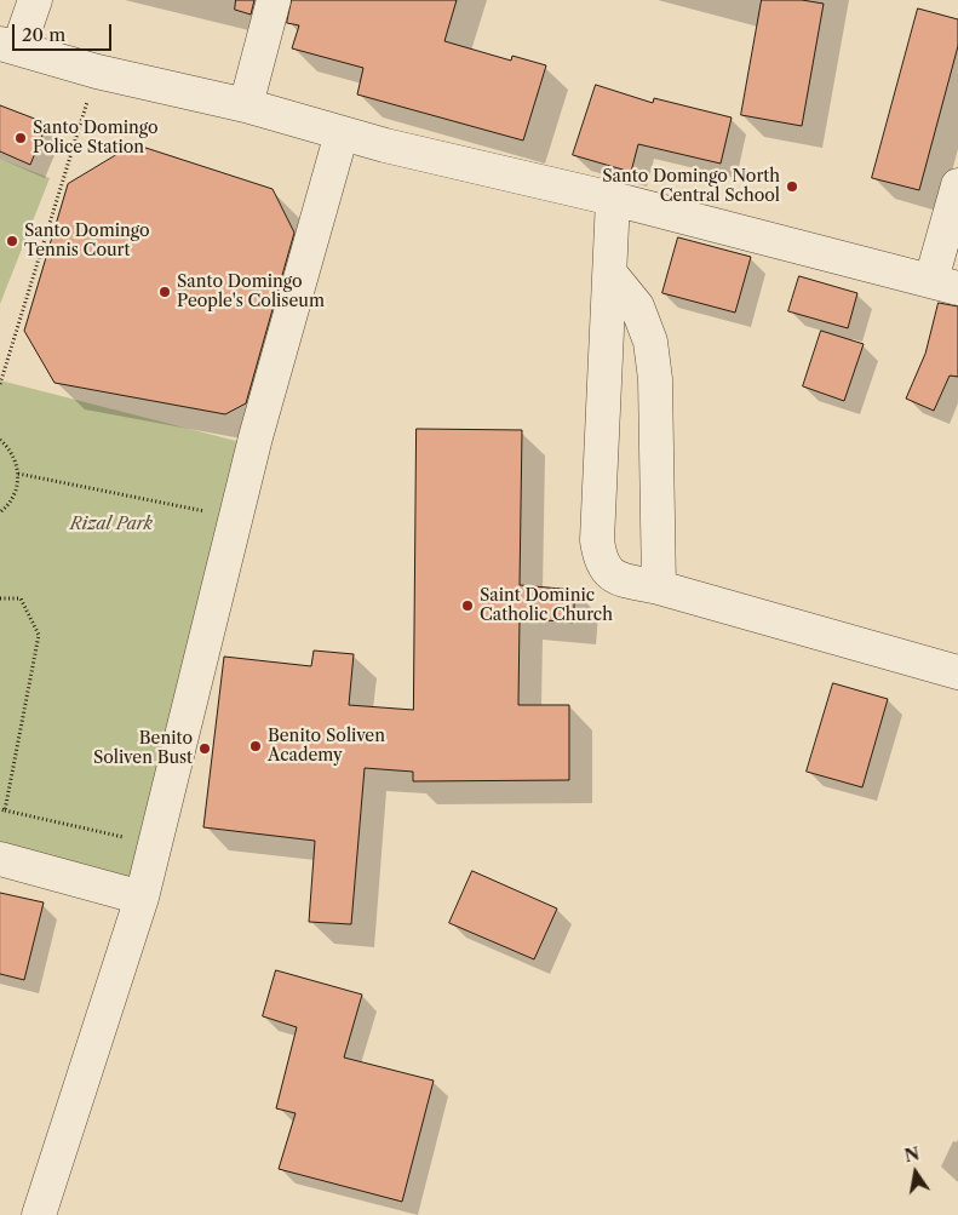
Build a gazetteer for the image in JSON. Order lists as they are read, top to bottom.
{
  "parks": ["Rizal Park"],
  "places": [
    "Santo Domingo Police Station",
    "Santo Domingo North Central School",
    "Santo Domingo Tennis Court",
    "Santo Domingo People's Coliseum",
    "Saint Dominic Catholic Church",
    "Benito Soliven Academy",
    "Benito Soliven Bust"
  ],
  "scale_bar": "20 m",
  "north": "top"
}
